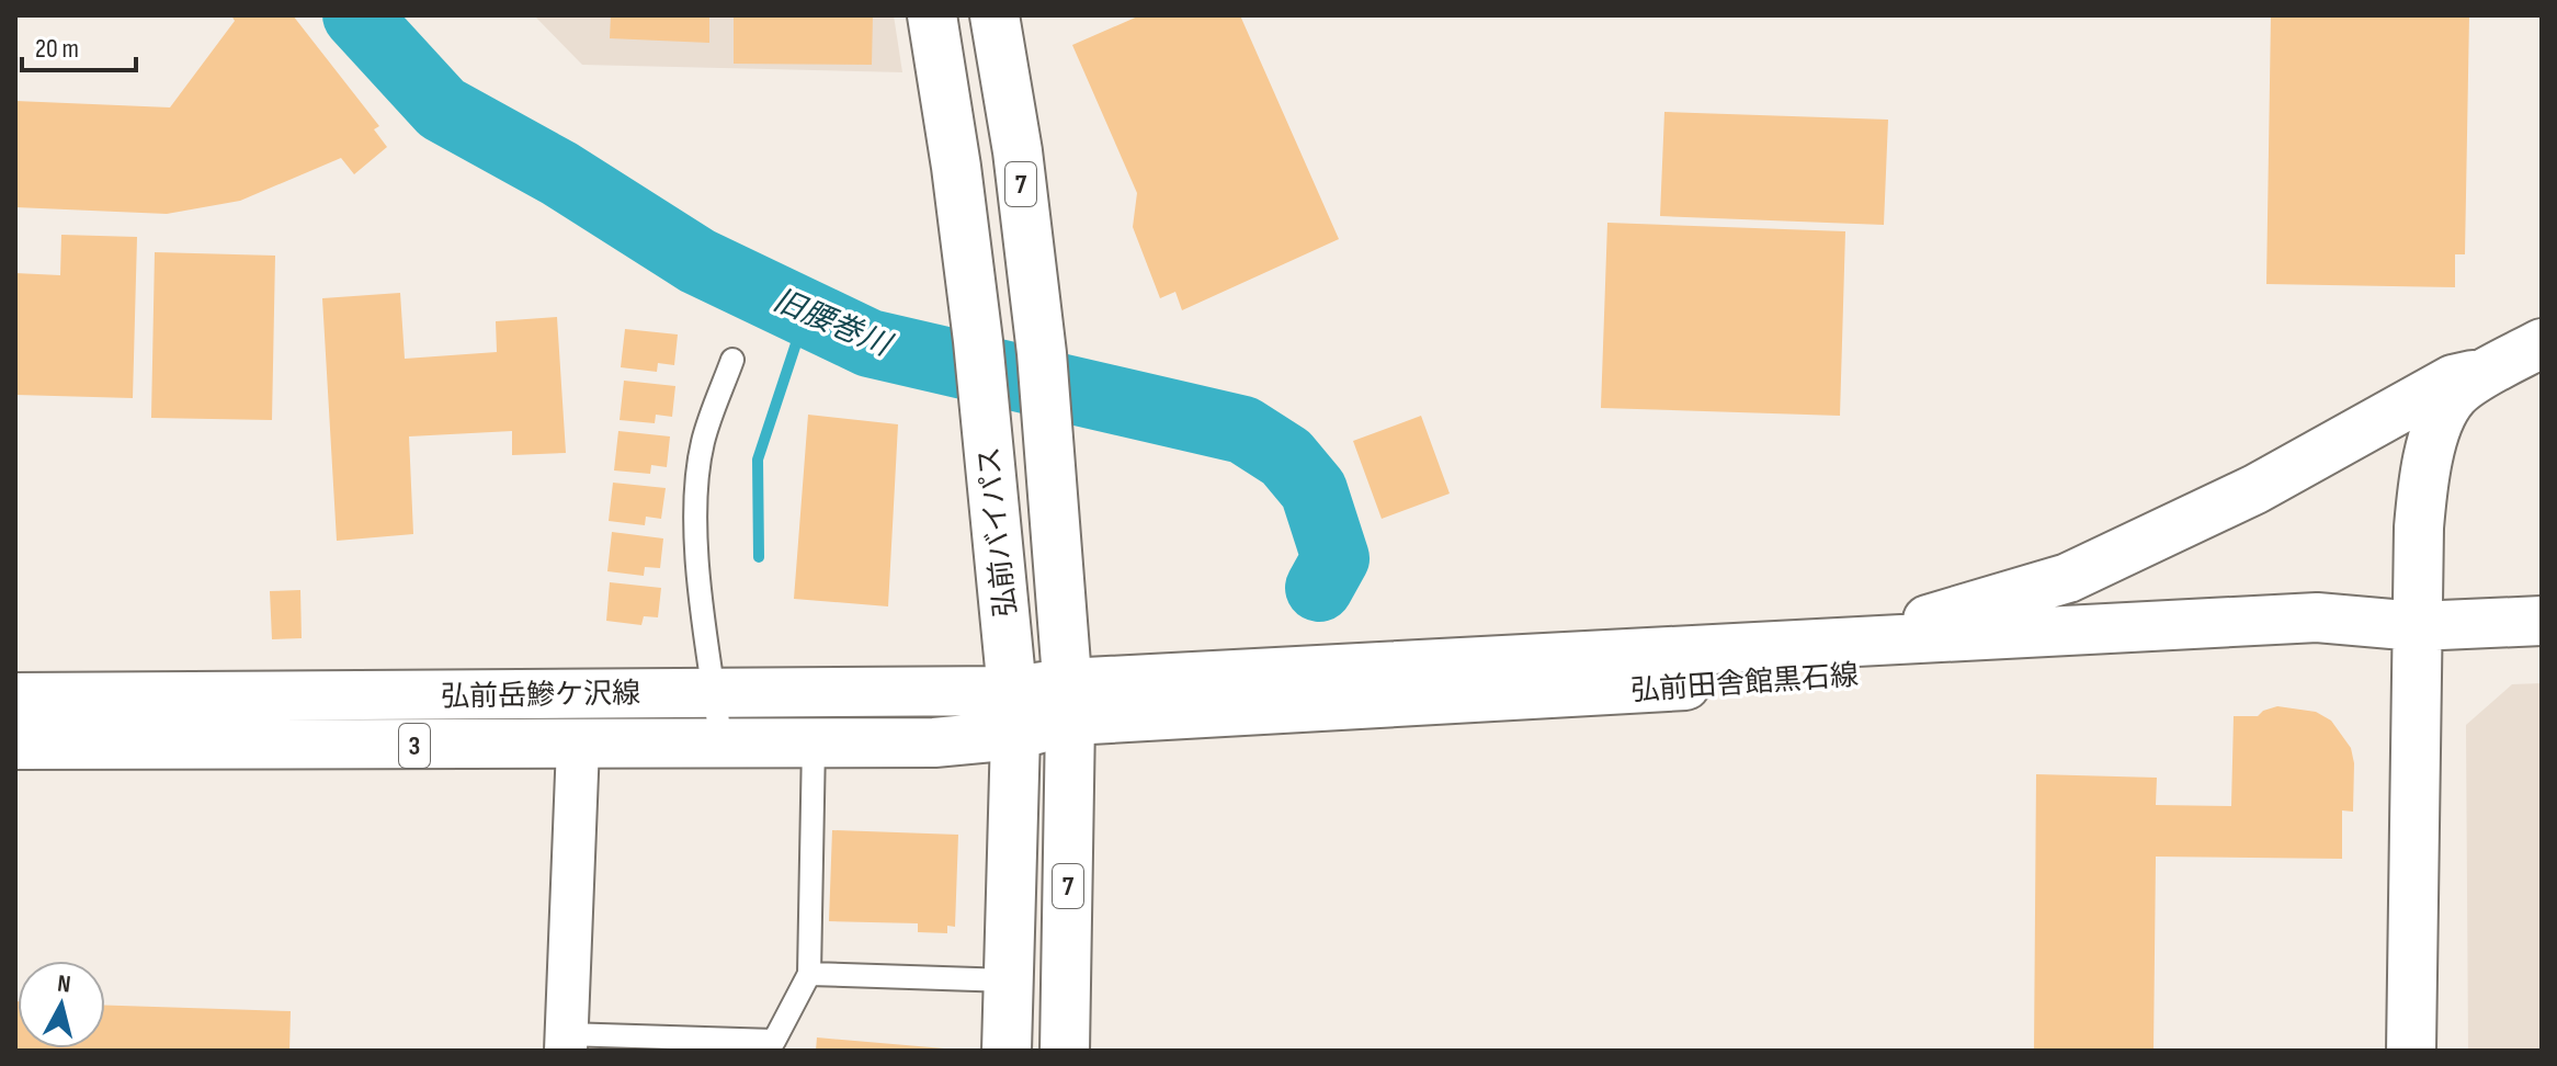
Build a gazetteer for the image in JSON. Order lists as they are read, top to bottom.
{
  "streets": {
    "main road": [
      "7",
      "弘前バイパス",
      "弘前田舎館黒石線",
      "弘前岳鰺ケ沢線",
      "3"
    ]
  },
  "crossings": [
    ["弘前バイパス", "弘前田舎館黒石線"],
    ["弘前バイパス", "弘前岳鰺ケ沢線"],
    ["弘前バイパス", "3"],
    ["弘前田舎館黒石線", "弘前岳鰺ケ沢線"],
    ["弘前岳鰺ケ沢線", "3"]
  ],
  "water": ["旧腰巻川"],
  "scale_bar": "20 m",
  "north": "top"
}
